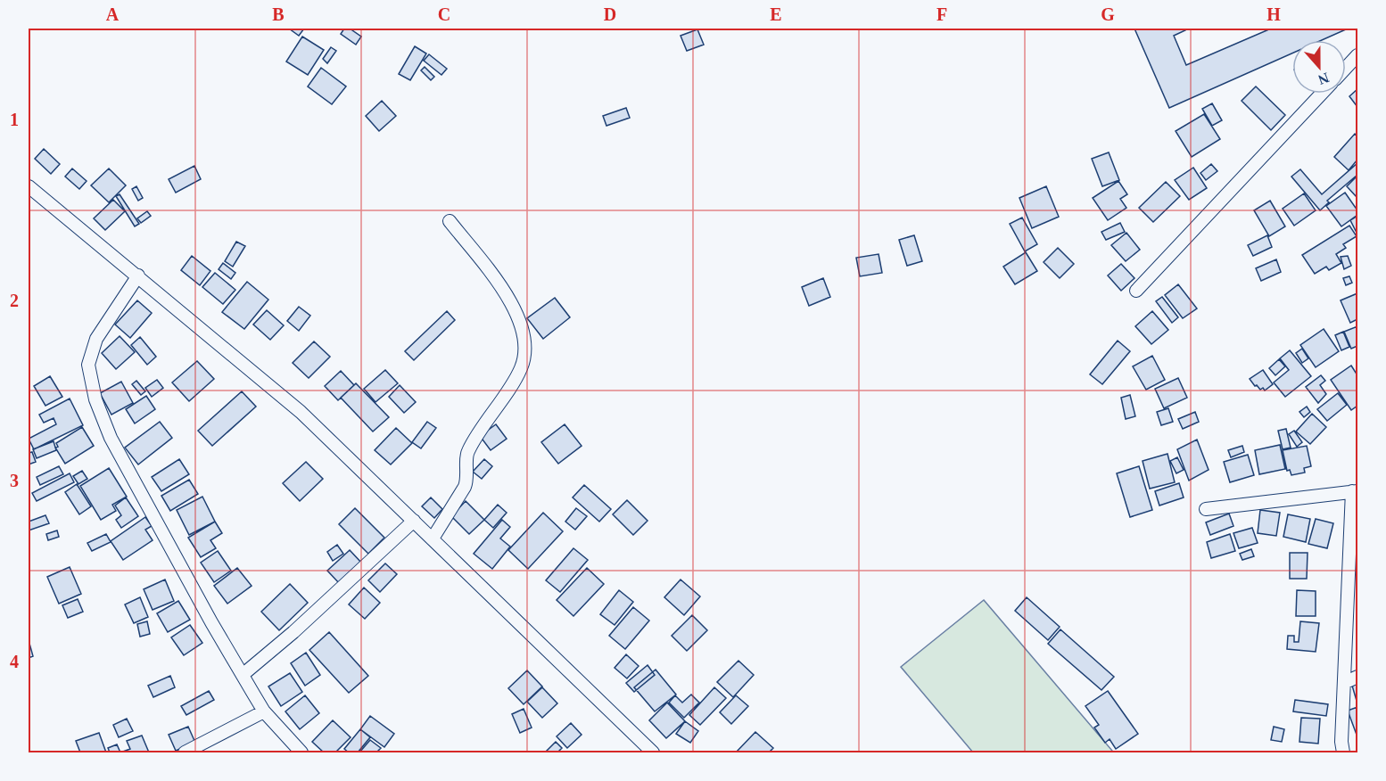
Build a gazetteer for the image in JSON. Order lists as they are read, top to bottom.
{
  "north": "bottom",
  "grid": {
    "columns": [
      "A",
      "B",
      "C",
      "D",
      "E",
      "F",
      "G",
      "H"
    ],
    "rows": [
      "1",
      "2",
      "3",
      "4"
    ]
  }
}
